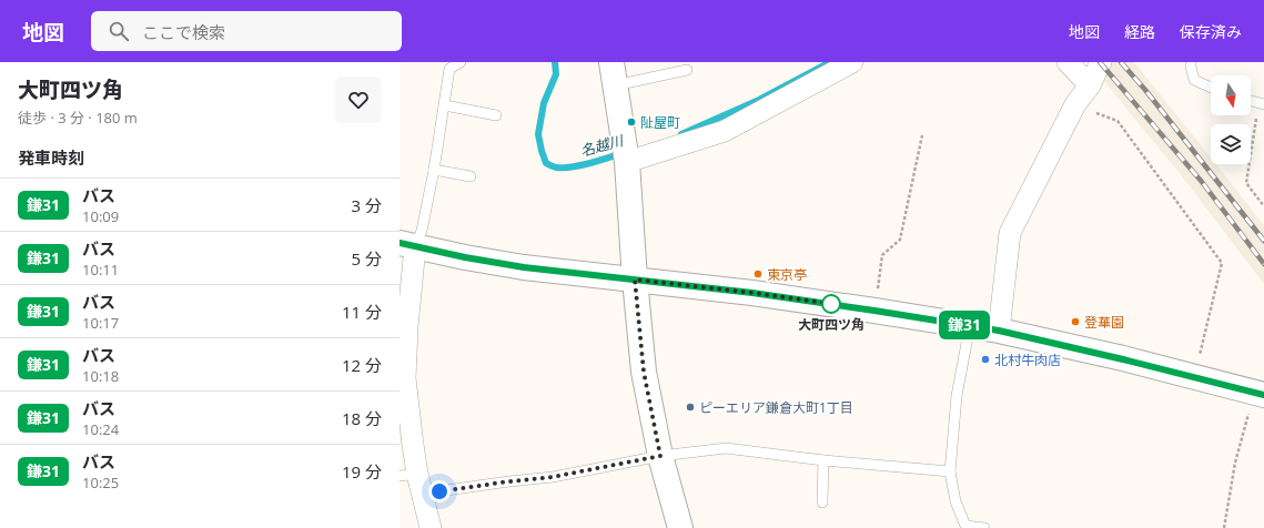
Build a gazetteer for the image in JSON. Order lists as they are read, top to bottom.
{
  "water": ["名越川"],
  "places": [
    "阯屋町",
    "東京亭",
    "大町四ツ角",
    "登華園",
    "北村牛肉店",
    "ピーエリア鎌倉大町1丁目"
  ],
  "lines": ["bus line 鎌31"],
  "north": "bottom",
  "page": {
    "header": "地図",
    "search": "ここで検索",
    "nav": ["地図", "経路", "保存済み"],
    "heading": [
      ["大町四ツ角", "徒歩 · 3 分 · 180 m"],
      "発車時刻"
    ],
    "on_map": "鎌31",
    "list": [
      {
        "mark": "鎌31",
        "name": "バス",
        "note": "10:09",
        "value": "3 分"
      },
      {
        "mark": "鎌31",
        "name": "バス",
        "note": "10:11",
        "value": "5 分"
      },
      {
        "mark": "鎌31",
        "name": "バス",
        "note": "10:17",
        "value": "11 分"
      },
      {
        "mark": "鎌31",
        "name": "バス",
        "note": "10:18",
        "value": "12 分"
      },
      {
        "mark": "鎌31",
        "name": "バス",
        "note": "10:24",
        "value": "18 分"
      },
      {
        "mark": "鎌31",
        "name": "バス",
        "note": "10:25",
        "value": "19 分"
      }
    ]
  }
}
